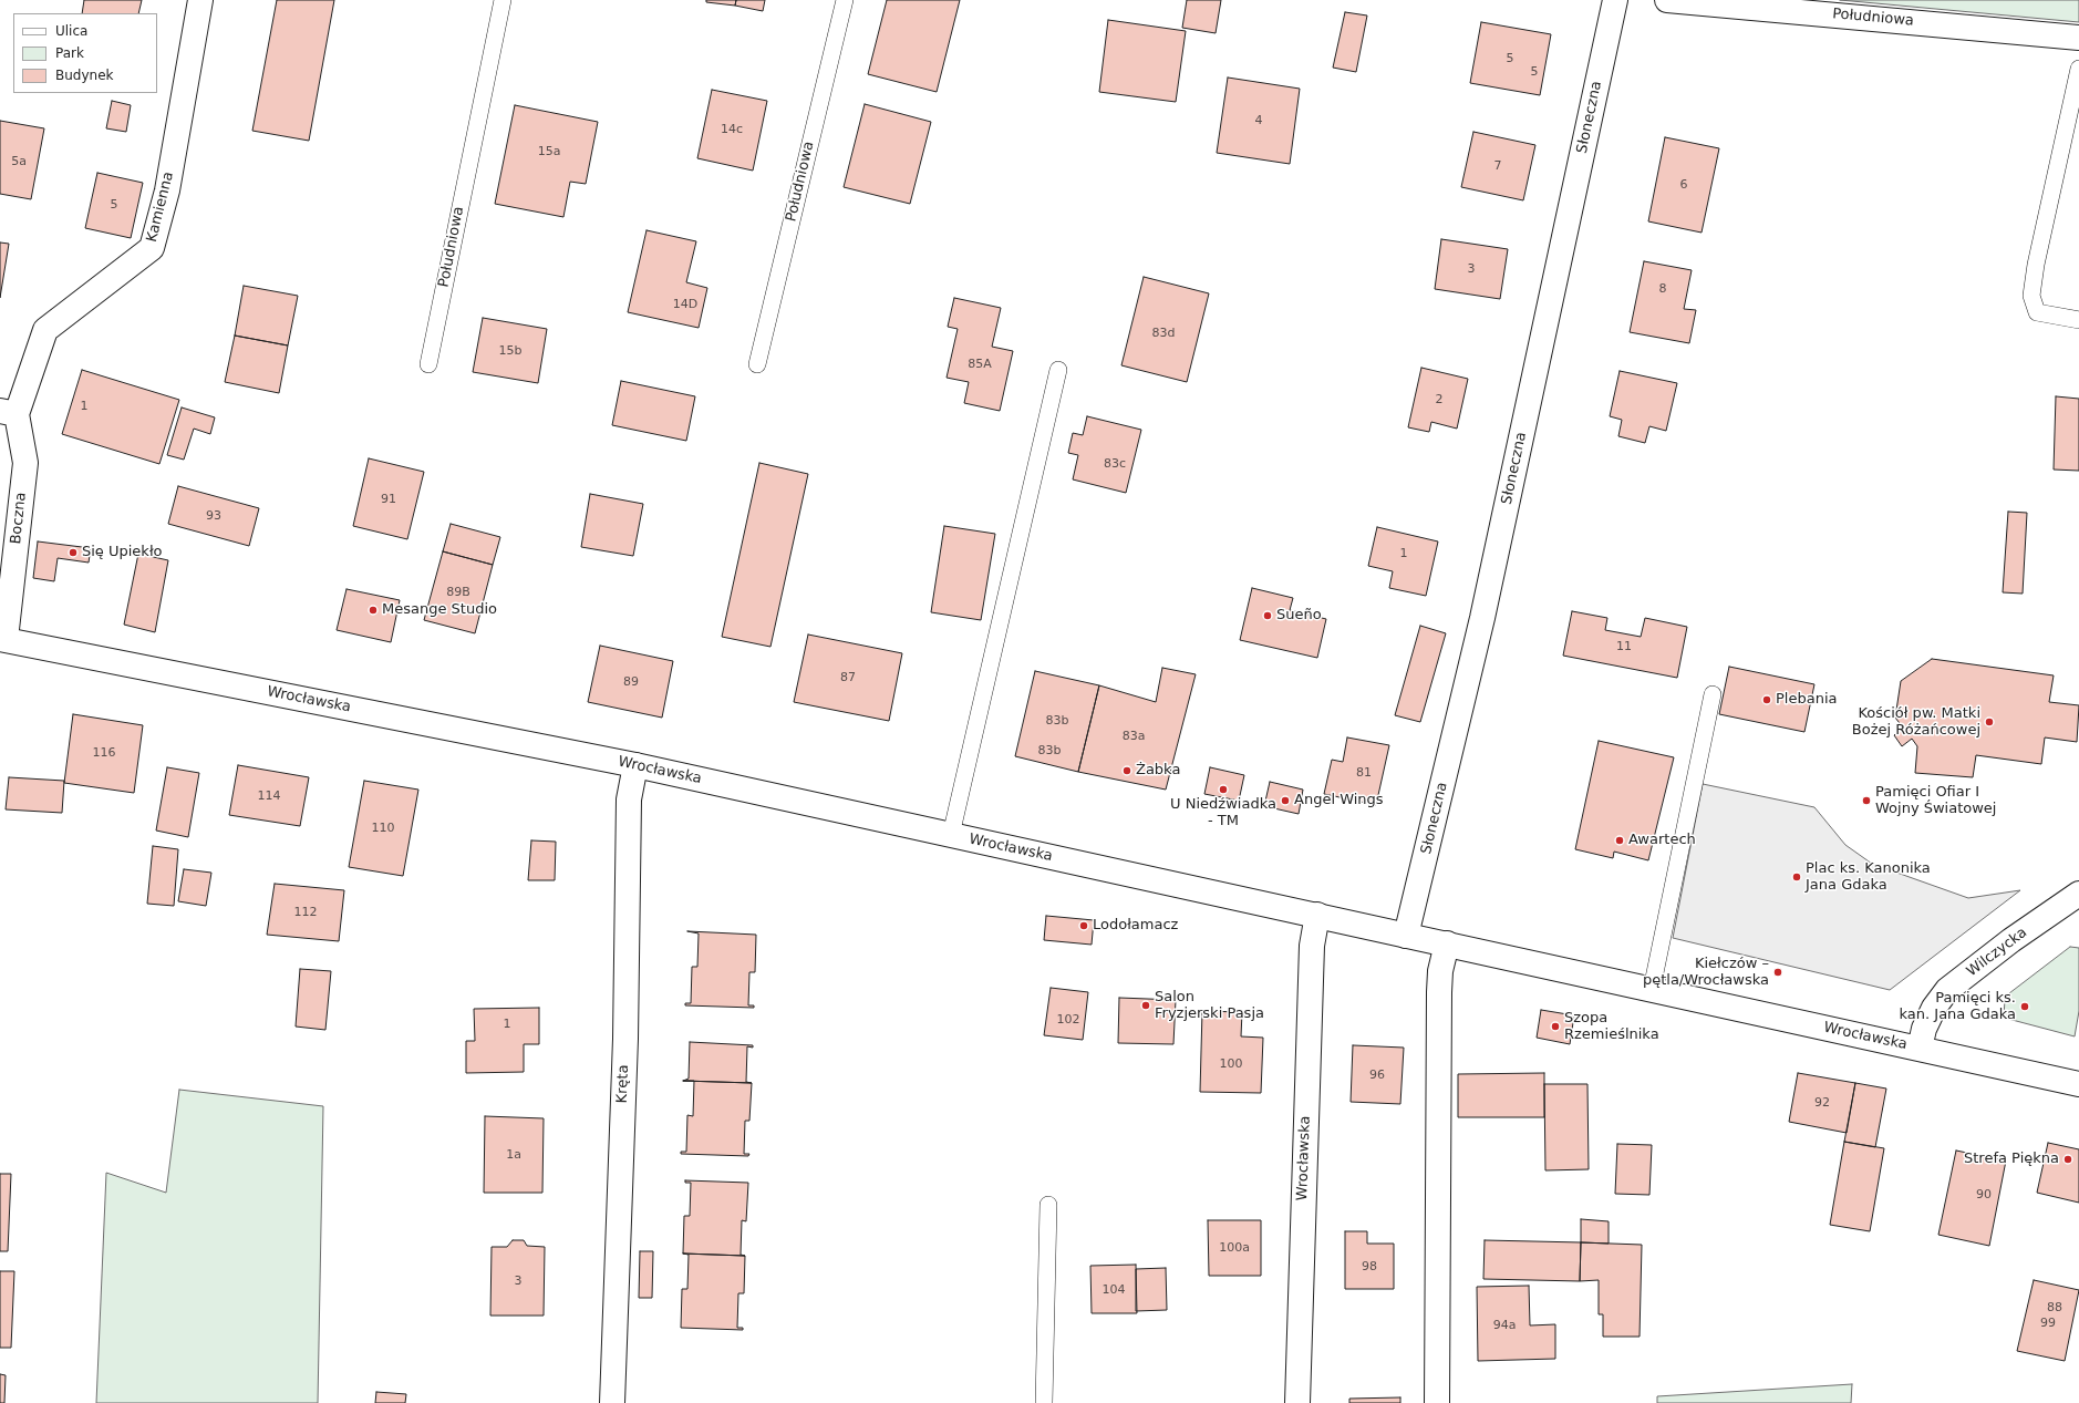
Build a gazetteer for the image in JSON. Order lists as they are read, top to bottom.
{
  "streets": {
    "street": [
      "Południowa",
      "Słoneczna",
      "Kamienna",
      "Boczna",
      "Wrocławska",
      "Wilczycka",
      "Kręta"
    ]
  },
  "crossings": [
    ["Słoneczna", "Wrocławska"],
    ["Kamienna", "Boczna"],
    ["Boczna", "Wrocławska"],
    ["Wrocławska", "Wilczycka"],
    ["Wrocławska", "Kręta"]
  ],
  "places": [
    "Się Upiekło",
    "Mesange Studio",
    "Sueño",
    "Plebania",
    "Kościół pw. Matki Bożej Różańcowej",
    "Żabka",
    "U Niedźwiadka - TM",
    "Angel Wings",
    "Pamięci Ofiar I Wojny Światowej",
    "Awartech",
    "Plac ks. Kanonika Jana Gdaka",
    "Lodołamacz",
    "Kiełczów – pętla/Wrocławska",
    "Salon Fryzjerski Pasja",
    "Pamięci ks. kan. Jana Gdaka",
    "Szopa Rzemieślnika",
    "Strefa Piękna"
  ],
  "house_numbers": [
    "5",
    "5",
    "4",
    "14c",
    "15a",
    "5a",
    "7",
    "6",
    "5",
    "3",
    "8",
    "14D",
    "83d",
    "15b",
    "85A",
    "2",
    "1",
    "83c",
    "91",
    "93",
    "1",
    "89B",
    "11",
    "87",
    "89",
    "83b",
    "83a",
    "83b",
    "116",
    "81",
    "114",
    "110",
    "112",
    "102",
    "1",
    "100",
    "96",
    "92",
    "1a",
    "90",
    "100a",
    "98",
    "3",
    "104",
    "88",
    "99",
    "94a"
  ],
  "legend": ["Ulica", "Park", "Budynek"]
}
